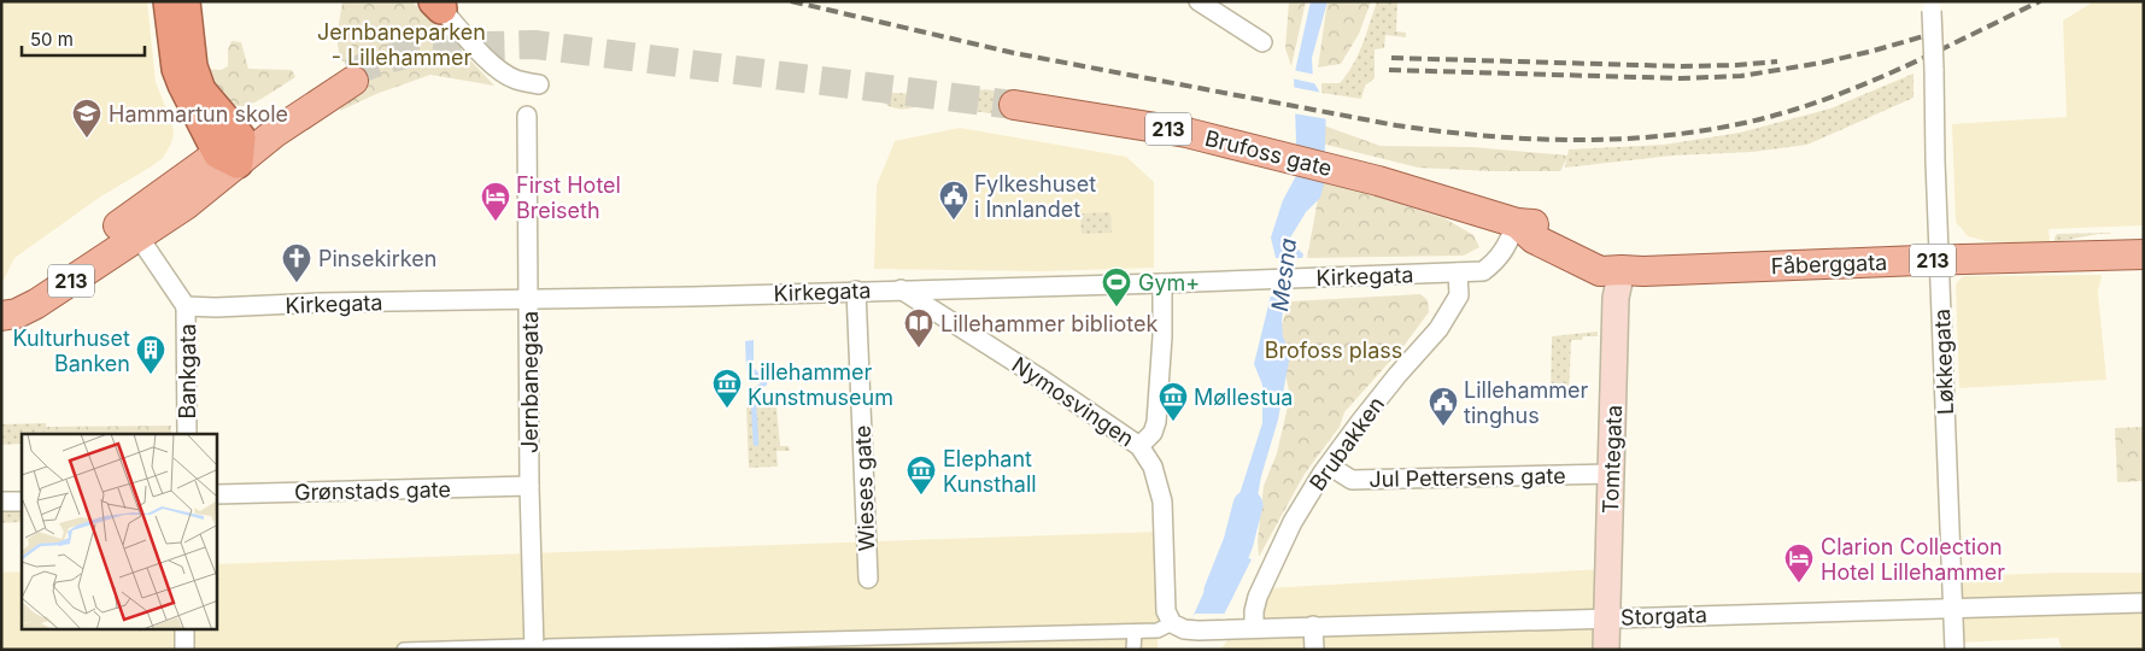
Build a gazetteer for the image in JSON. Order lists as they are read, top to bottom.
{
  "streets": {
    "main road": [
      "213",
      "Brufoss gate",
      "Fåberggata",
      "Tomtegata"
    ],
    "street": [
      "Kirkegata",
      "Løkkegata",
      "Bankgata",
      "Jernbanegata",
      "Nymosvingen",
      "Brubakken",
      "Jul Pettersens gate",
      "Wieses gate",
      "Grønstads gate",
      "Storgata"
    ]
  },
  "crossings": [
    ["213", "Brufoss gate"],
    ["213", "Fåberggata"],
    ["213", "Kirkegata"],
    ["213", "Tomtegata"],
    ["Brufoss gate", "Kirkegata"],
    ["Fåberggata", "Løkkegata"],
    ["Fåberggata", "Tomtegata"],
    ["Kirkegata", "Bankgata"],
    ["Kirkegata", "Jernbanegata"],
    ["Kirkegata", "Nymosvingen"],
    ["Kirkegata", "Brubakken"],
    ["Kirkegata", "Wieses gate"],
    ["Løkkegata", "Storgata"],
    ["Jernbanegata", "Grønstads gate"],
    ["Jernbanegata", "Storgata"],
    ["Nymosvingen", "Storgata"],
    ["Brubakken", "Jul Pettersens gate"],
    ["Brubakken", "Storgata"],
    ["Tomtegata", "Jul Pettersens gate"],
    ["Tomtegata", "Storgata"]
  ],
  "water": ["Mesna"],
  "parks": ["Jernbaneparken - Lillehammer", "Brofoss plass"],
  "places": {
    "school or university": ["Hammartun skole"],
    "public building": ["Fylkeshuset i Innlandet", "Lillehammer tinghus"],
    "hotel": ["First Hotel Breiseth", "Clarion Collection Hotel Lillehammer"],
    "church": ["Pinsekirken"],
    "sports": ["Gym+"],
    "library": ["Lillehammer bibliotek"],
    "building": ["Kulturhuset Banken"],
    "museum": ["Lillehammer Kunstmuseum", "Møllestua", "Elephant Kunsthall"]
  },
  "scale_bar": "50 m"
}
